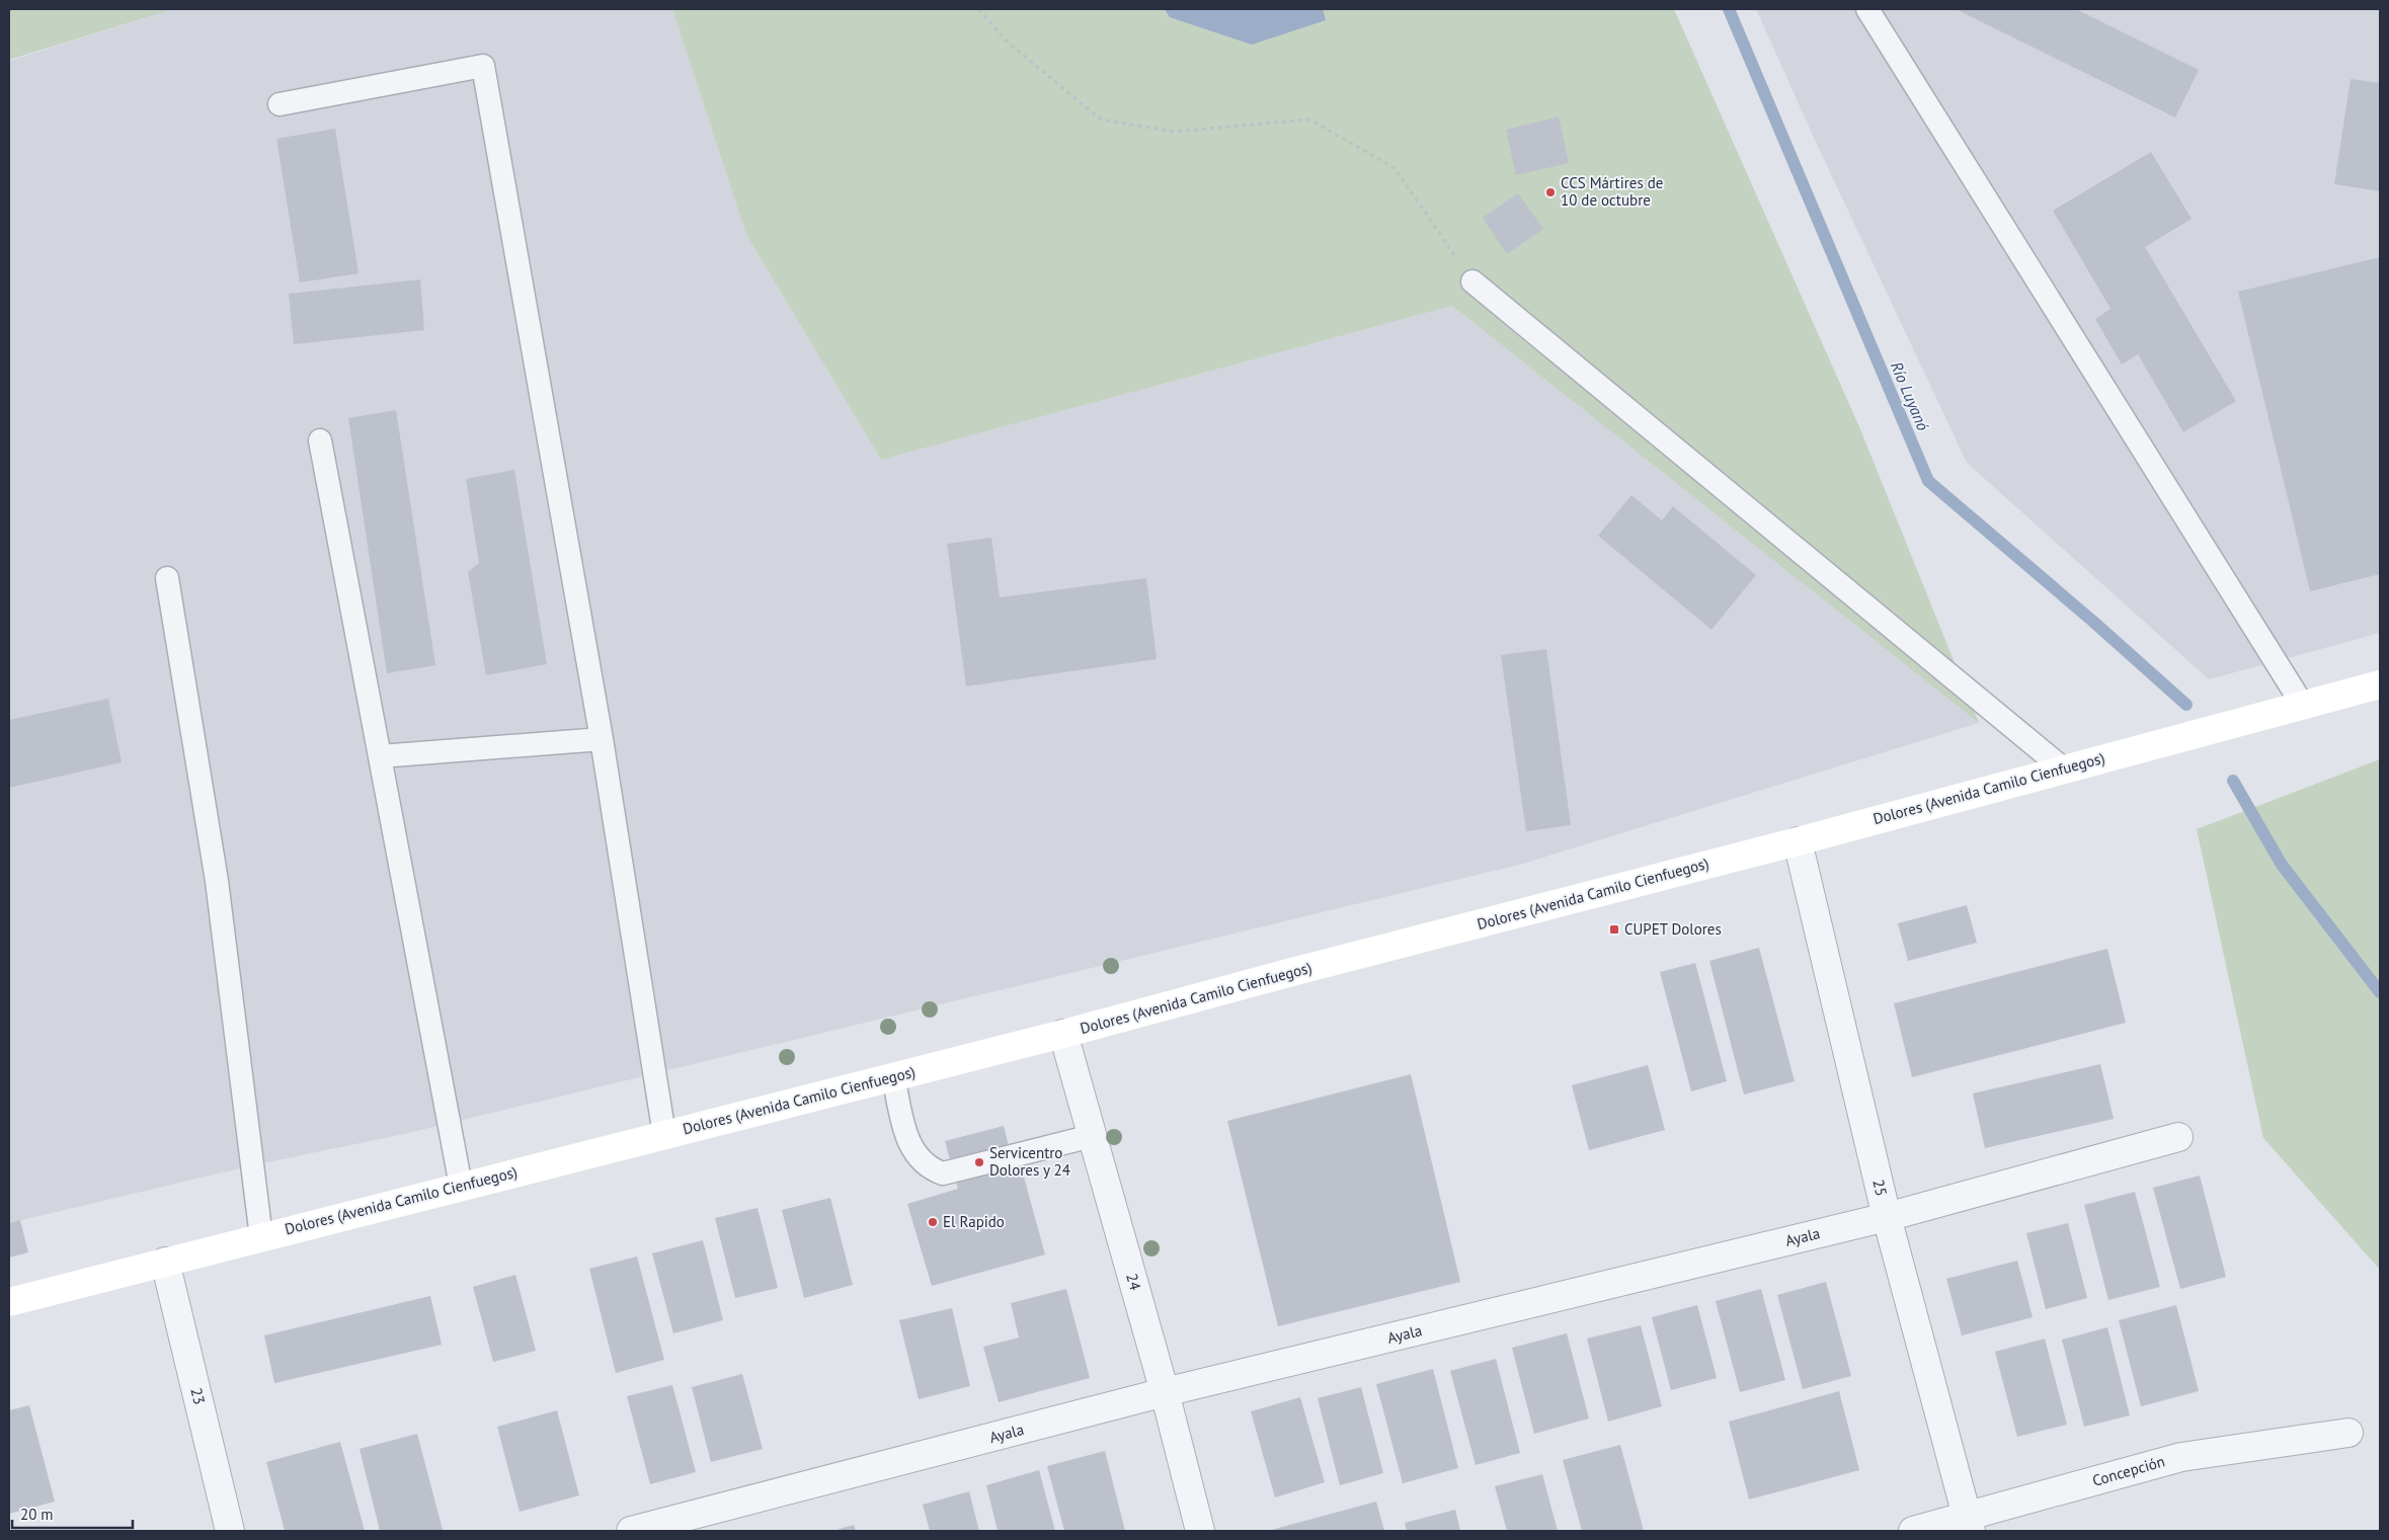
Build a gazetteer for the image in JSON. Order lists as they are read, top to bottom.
{
  "streets": {
    "main road": ["Dolores (Avenida Camilo Cienfuegos)"],
    "street": [
      "25",
      "Ayala",
      "24",
      "23",
      "Concepción"
    ]
  },
  "crossings": [
    ["Dolores (Avenida Camilo Cienfuegos)", "25"],
    ["Dolores (Avenida Camilo Cienfuegos)", "24"],
    ["Dolores (Avenida Camilo Cienfuegos)", "23"],
    ["25", "Ayala"],
    ["25", "Concepción"],
    ["Ayala", "24"]
  ],
  "water": ["Río Luyanó"],
  "places": {
    "other": ["CCS Mártires de 10 de octubre", "Servicentro Dolores y 24", "El Rapido"],
    "transit": ["CUPET Dolores"]
  },
  "scale_bar": "20 m"
}
